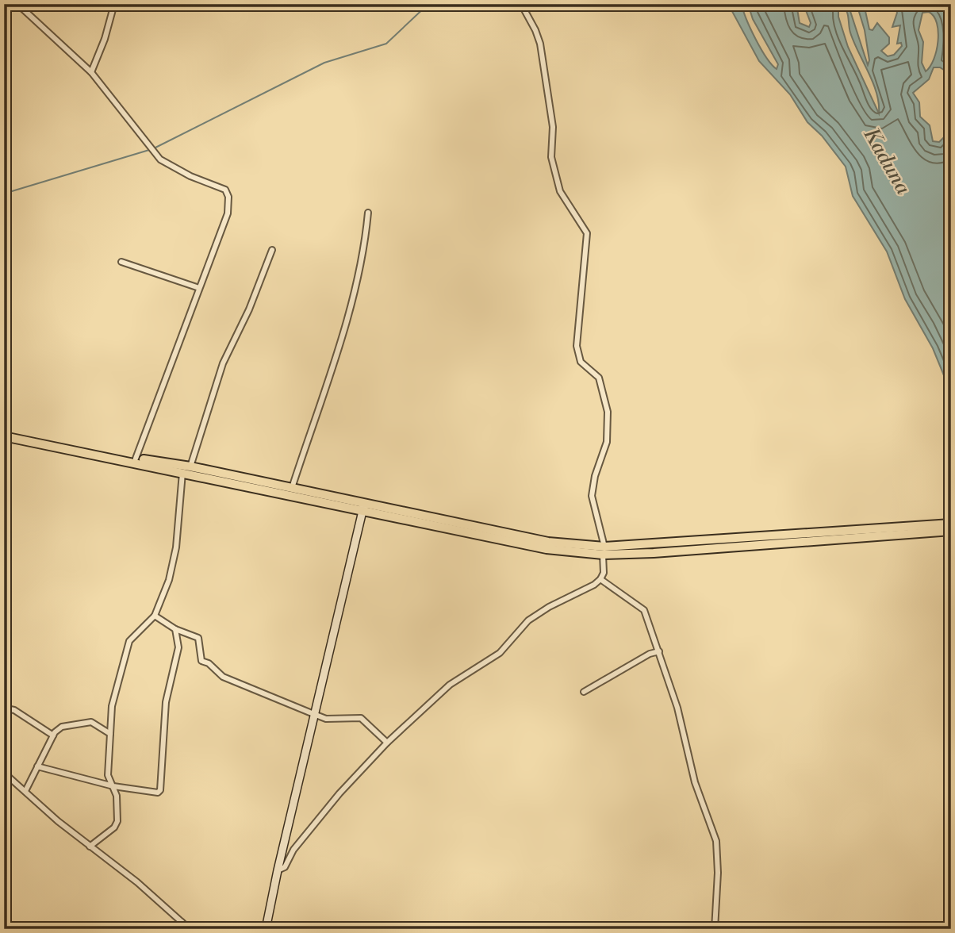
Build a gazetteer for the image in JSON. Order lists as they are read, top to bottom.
{
  "water": ["Kaduna"]
}
